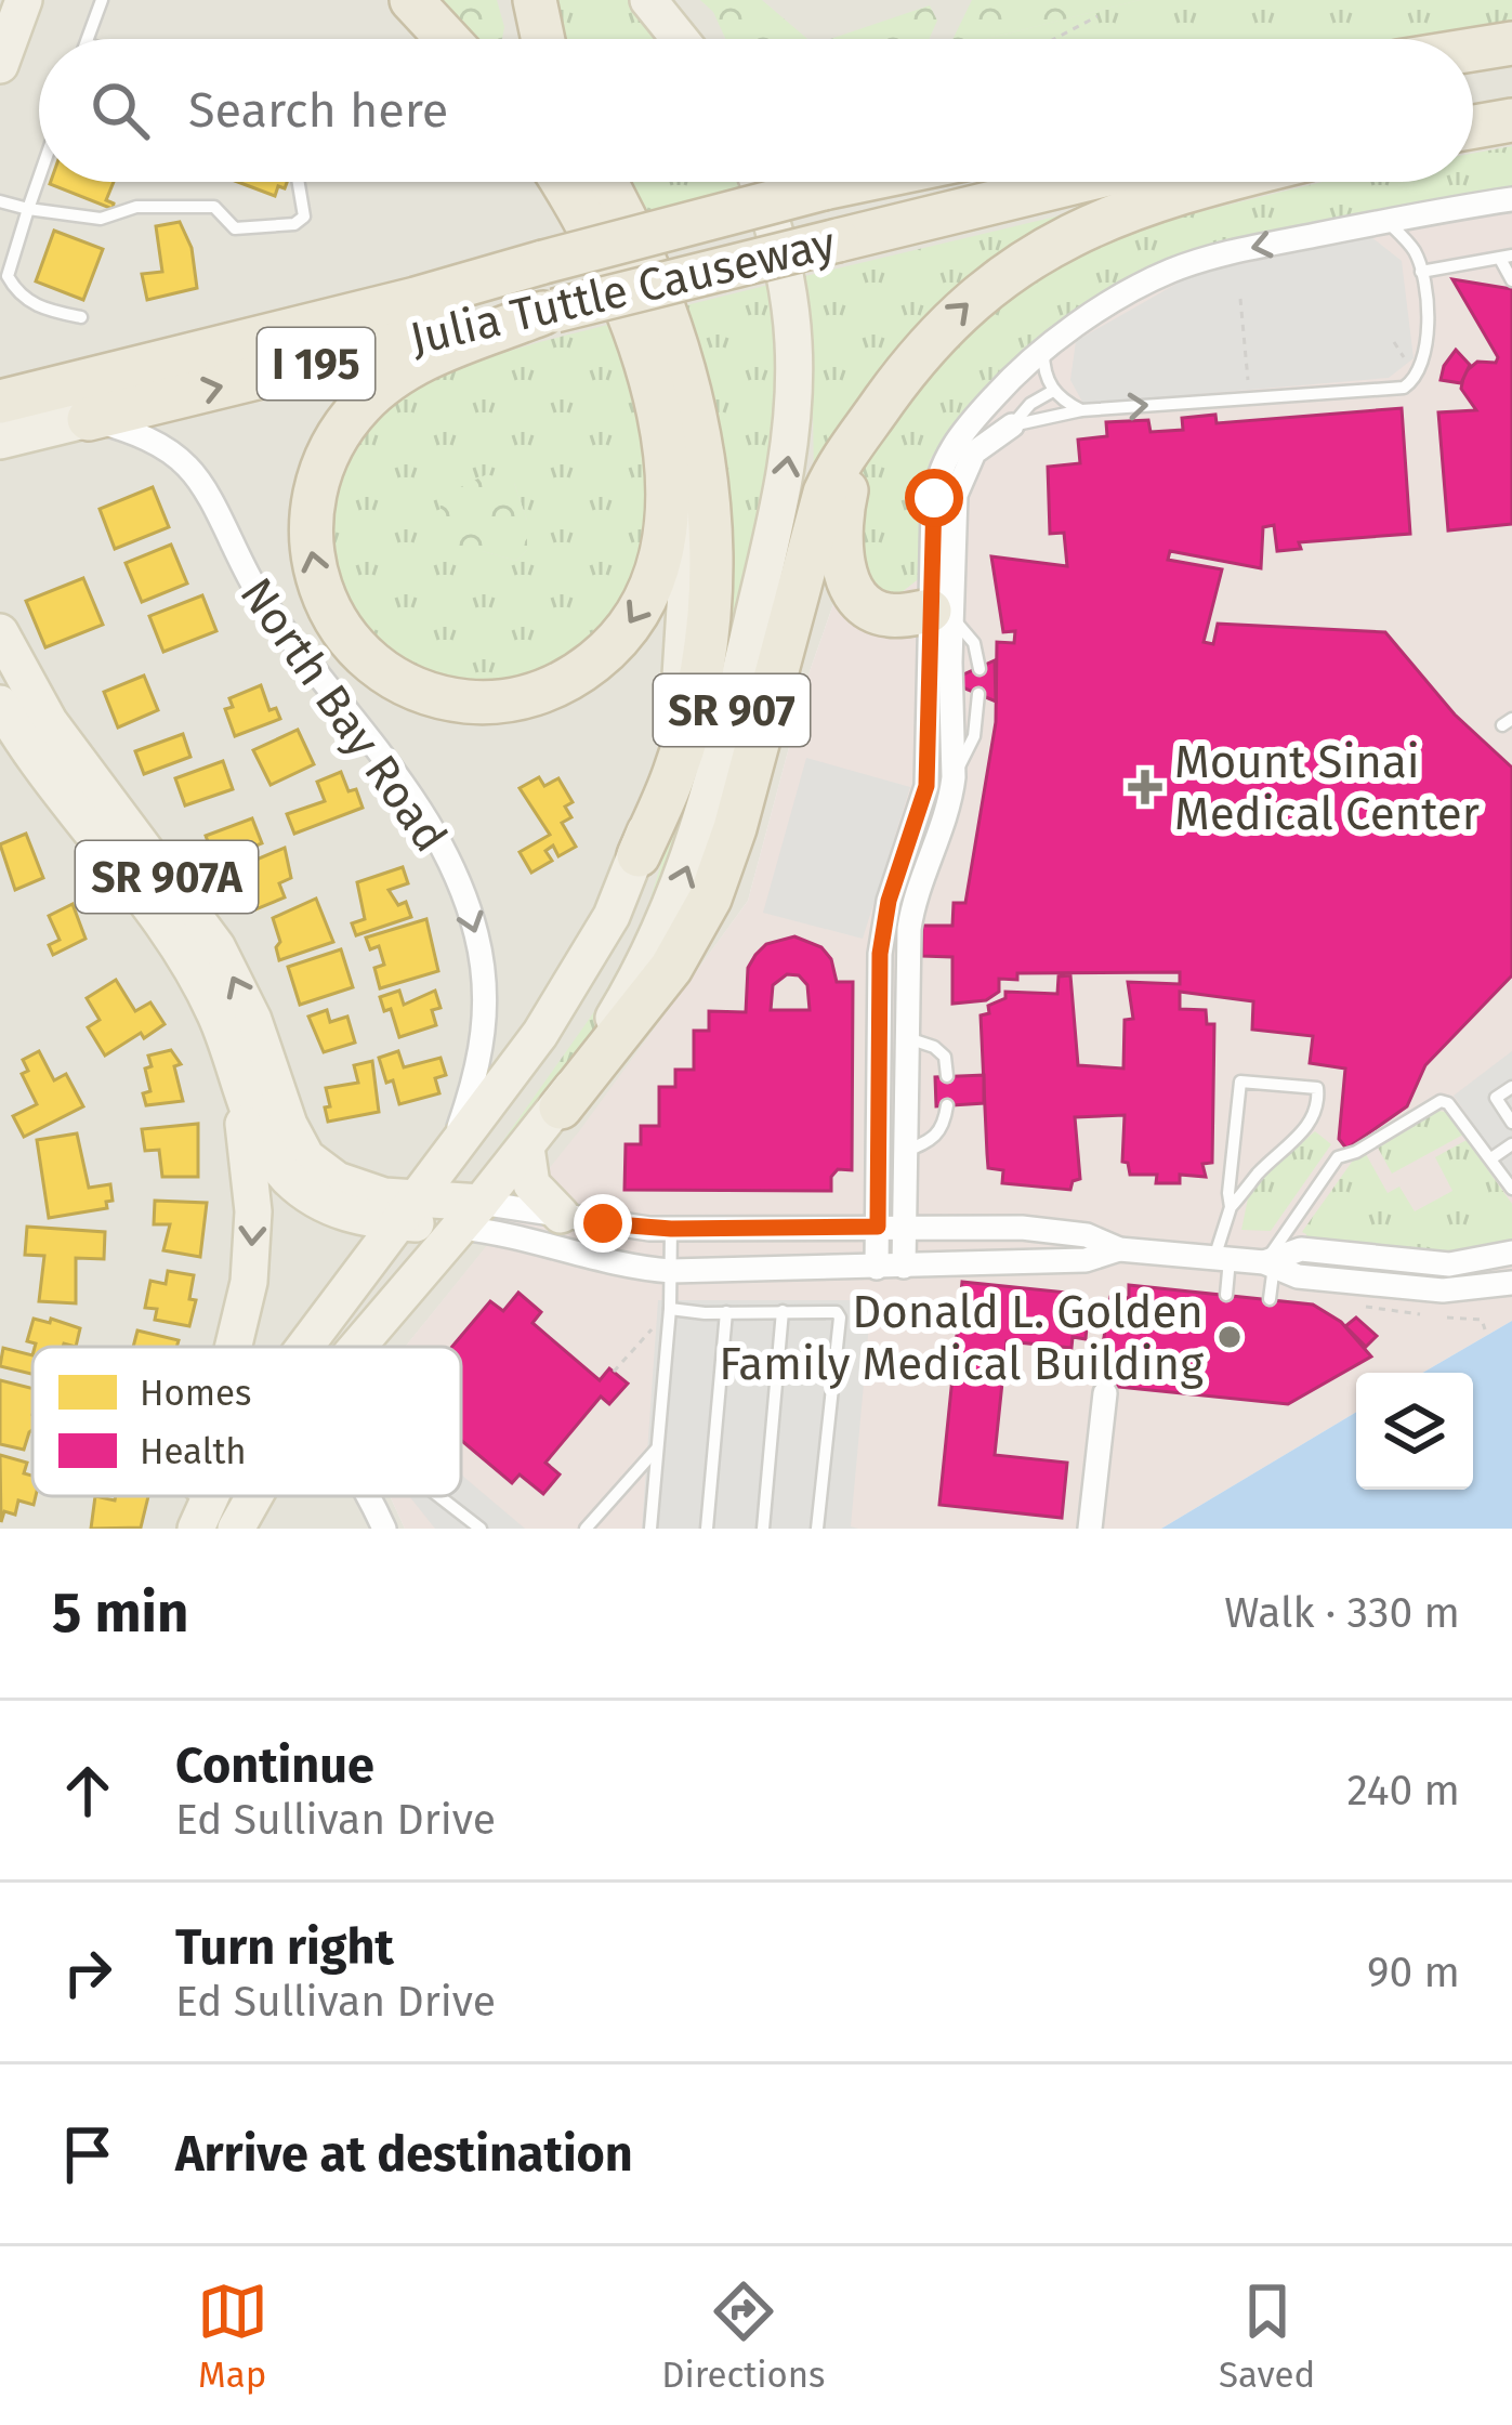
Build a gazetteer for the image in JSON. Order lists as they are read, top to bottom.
{
  "streets": {
    "highway": ["Julia Tuttle Causeway", "I 195", "SR 907"],
    "main road": ["SR 907A"],
    "street": ["North Bay Road"]
  },
  "crossings": [
    ["Julia Tuttle Causeway", "North Bay Road"],
    ["SR 907", "North Bay Road"],
    ["SR 907", "SR 907A"]
  ],
  "one_way": ["North Bay Road"],
  "places": {
    "health": ["Mount Sinai Medical Center"],
    "other": ["Donald L. Golden Family Medical Building"]
  },
  "legend": ["Homes", "Health"],
  "page": {
    "search": "Search here",
    "heading": ["5 min", "Walk · 330 m"],
    "list": [
      ["Continue", "Ed Sullivan Drive", "240 m"],
      ["Turn right", "Ed Sullivan Drive", "90 m"],
      "Arrive at destination"
    ],
    "nav": ["Map", "Directions", "Saved"]
  }
}
